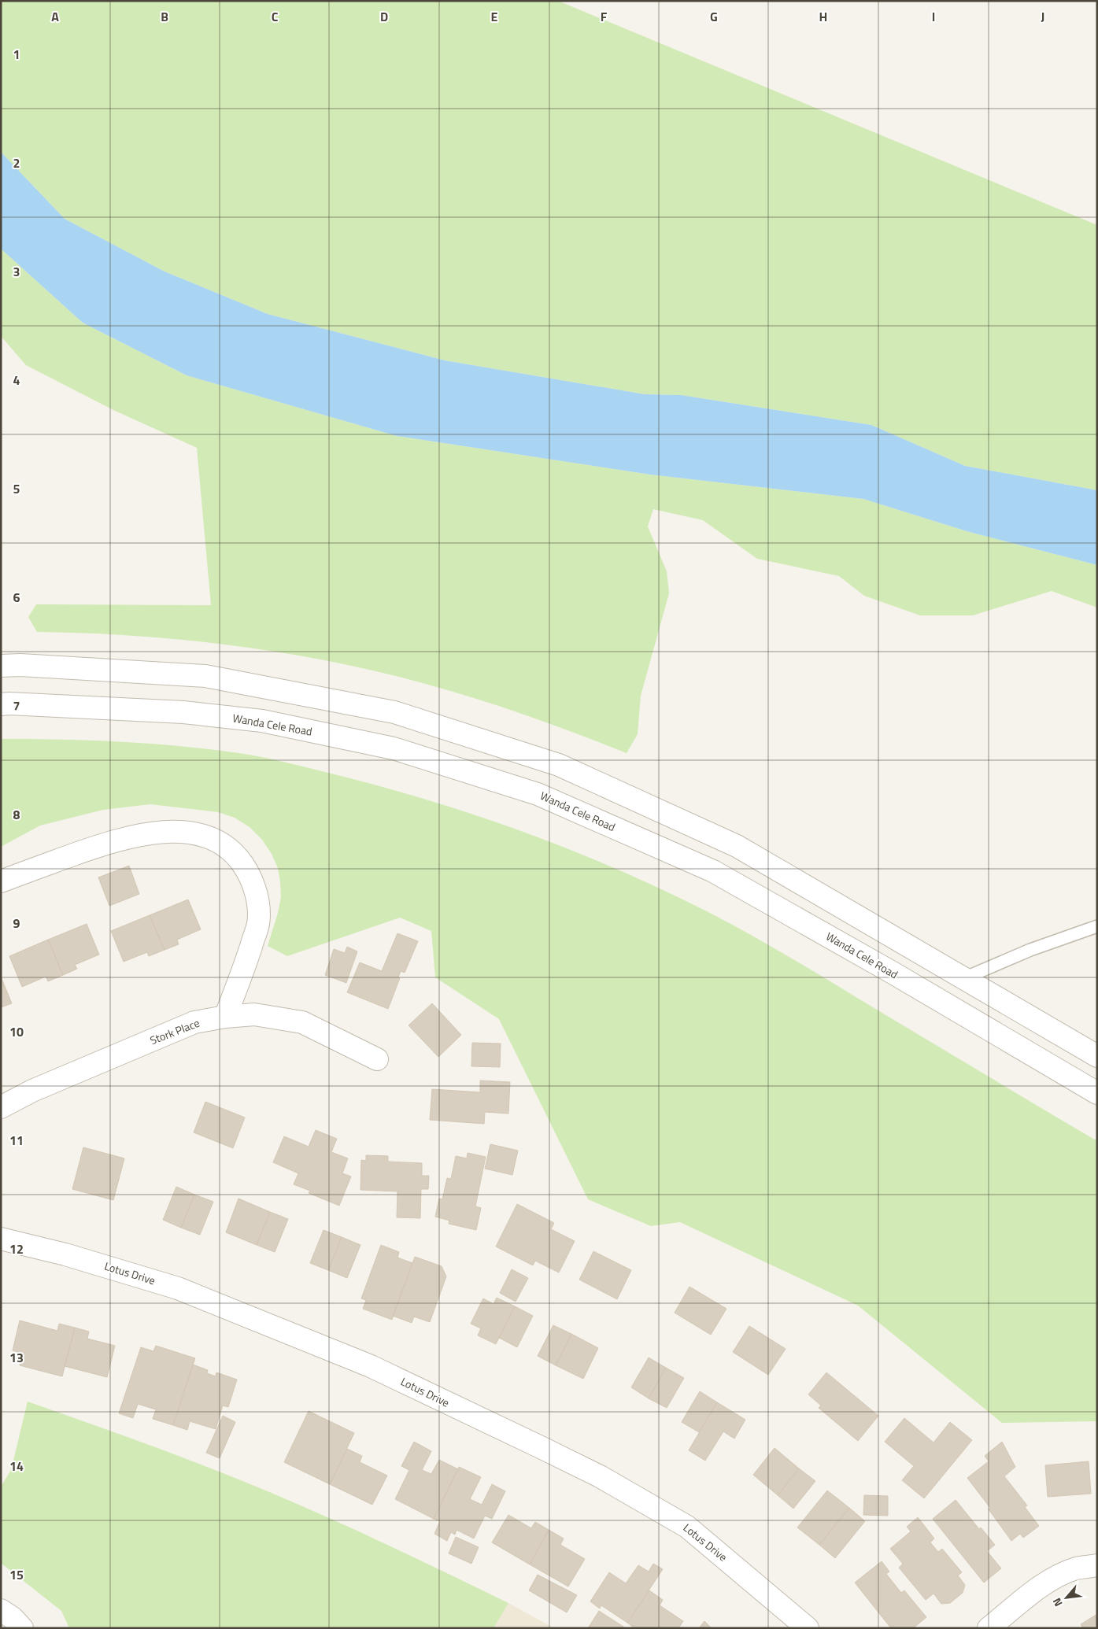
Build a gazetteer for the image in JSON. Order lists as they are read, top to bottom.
{
  "streets": {
    "street": ["Wanda Cele Road", "Stork Place", "Lotus Drive"]
  },
  "north": "bottom left",
  "grid": {
    "columns": [
      "A",
      "B",
      "C",
      "D",
      "E",
      "F",
      "G",
      "H",
      "I",
      "J"
    ],
    "rows": [
      "1",
      "2",
      "3",
      "4",
      "5",
      "6",
      "7",
      "8",
      "9",
      "10",
      "11",
      "12",
      "13",
      "14",
      "15"
    ]
  }
}
